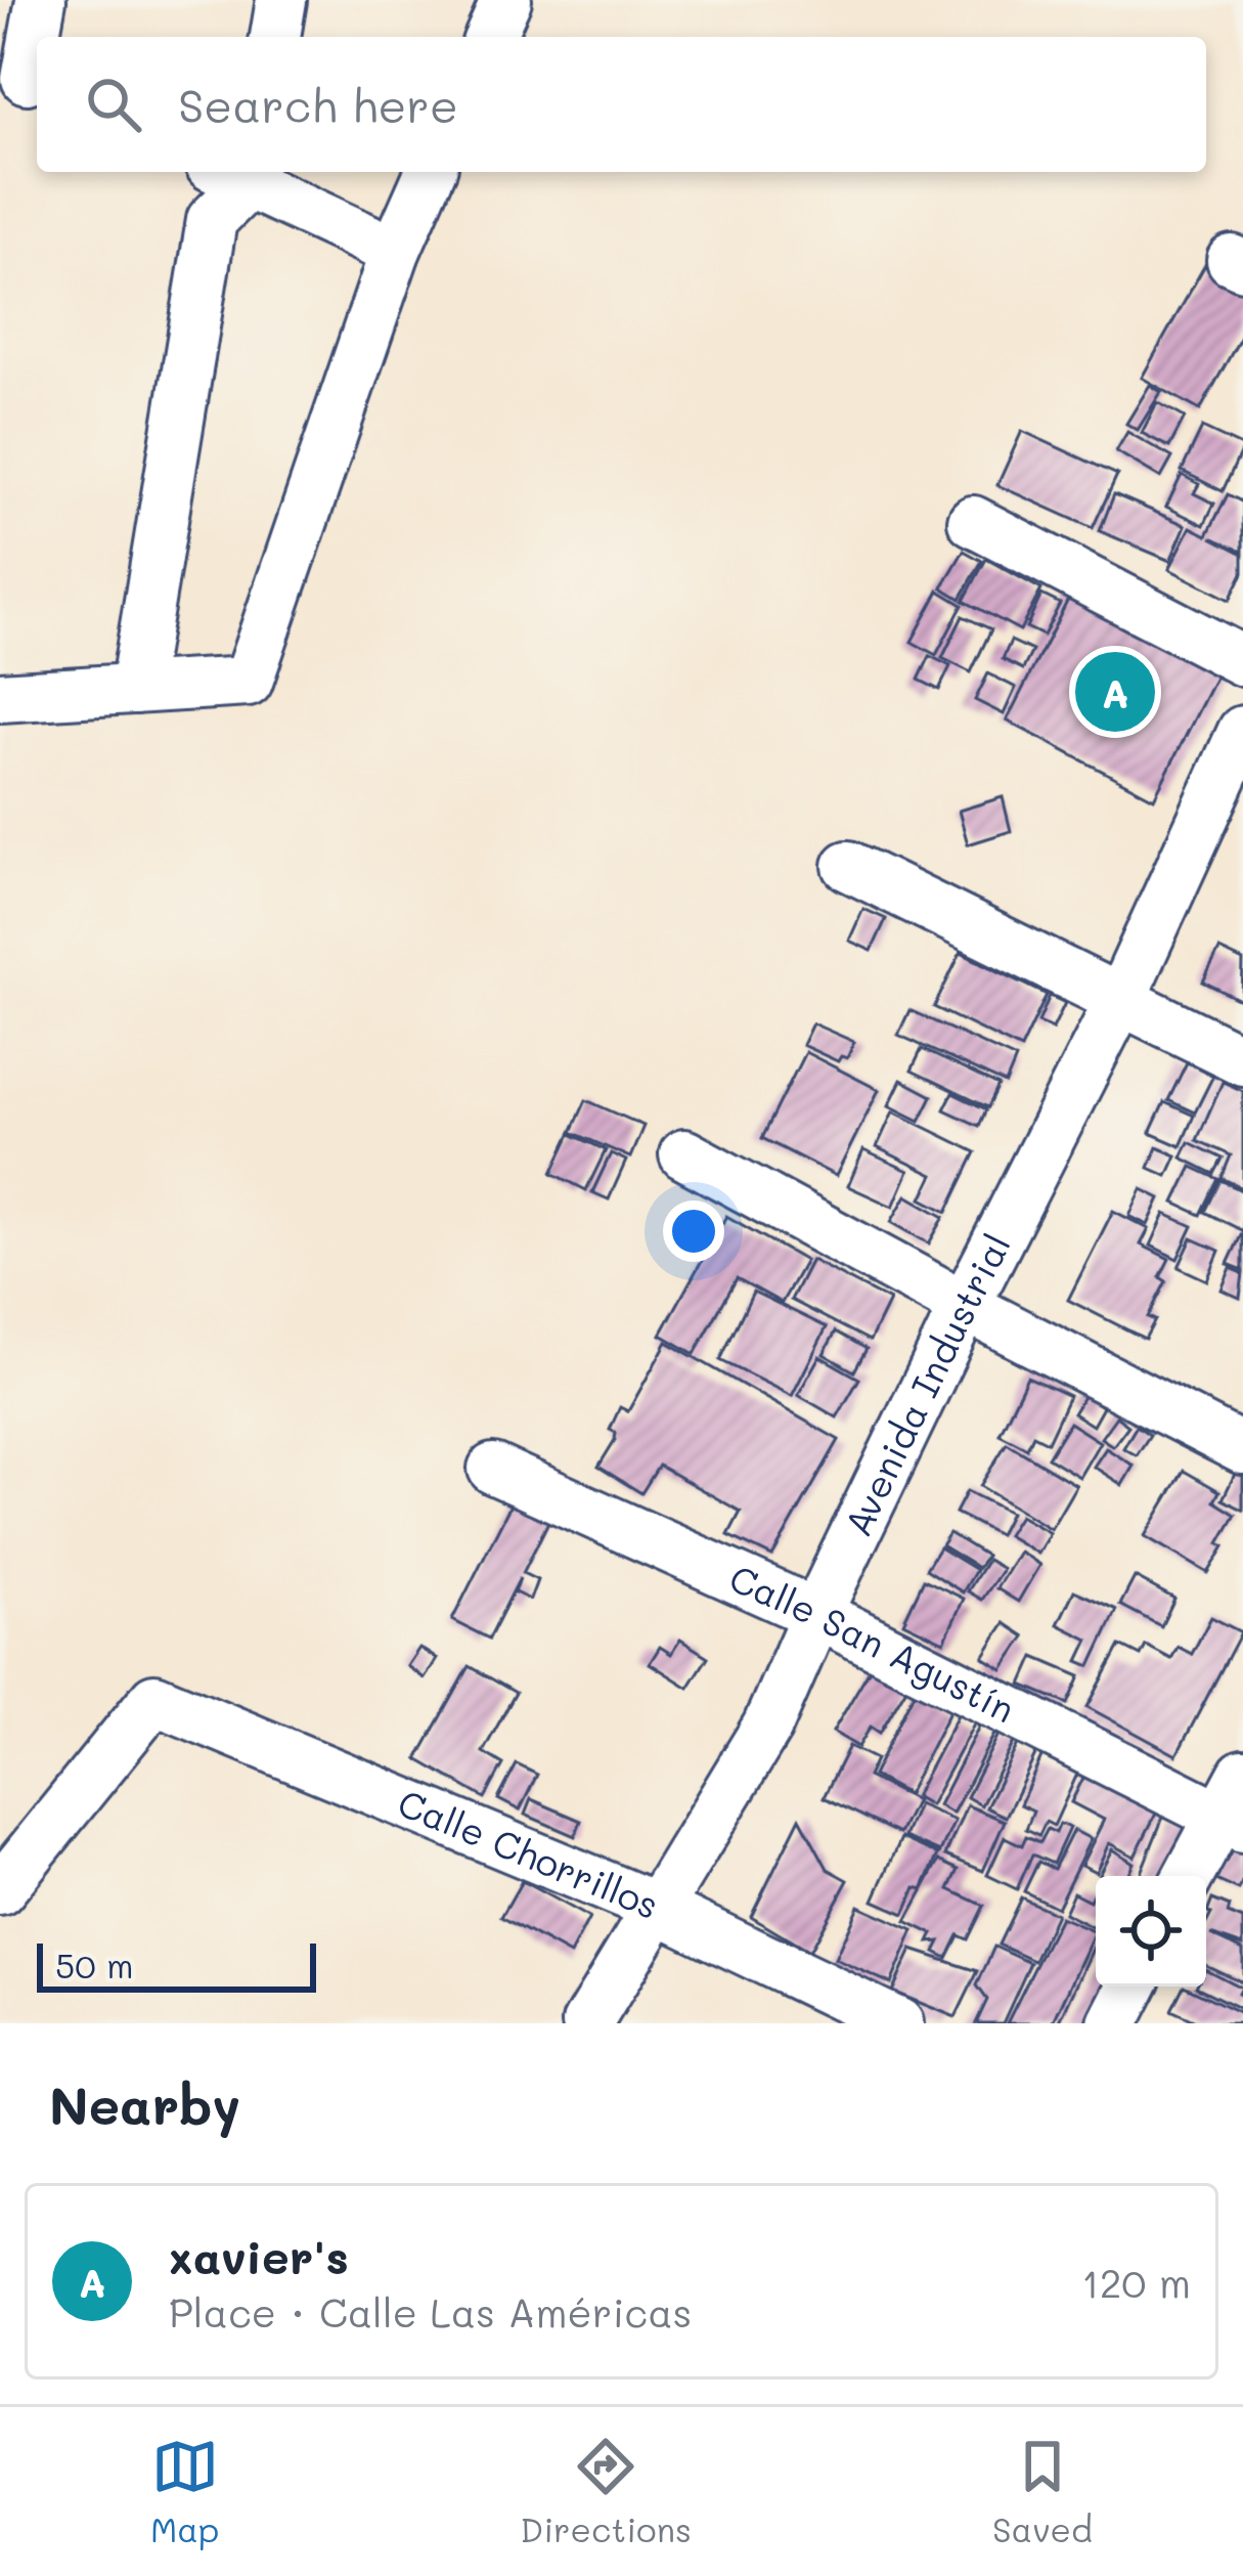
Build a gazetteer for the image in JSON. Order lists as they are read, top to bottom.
{
  "streets": {
    "street": ["Avenida Industrial", "Calle San Agustín", "Calle Chorrillos"]
  },
  "crossings": [
    ["Avenida Industrial", "Calle San Agustín"],
    ["Avenida Industrial", "Calle Chorrillos"]
  ],
  "scale_bar": "50 m",
  "page": {
    "search": "Search here",
    "pins": "A",
    "scale": "50 m",
    "heading": "Nearby",
    "list": [
      {
        "mark": "A",
        "name": "xavier's",
        "note": "Place · Calle Las Américas",
        "value": "120 m"
      }
    ],
    "nav": ["Map", "Directions", "Saved"]
  }
}
